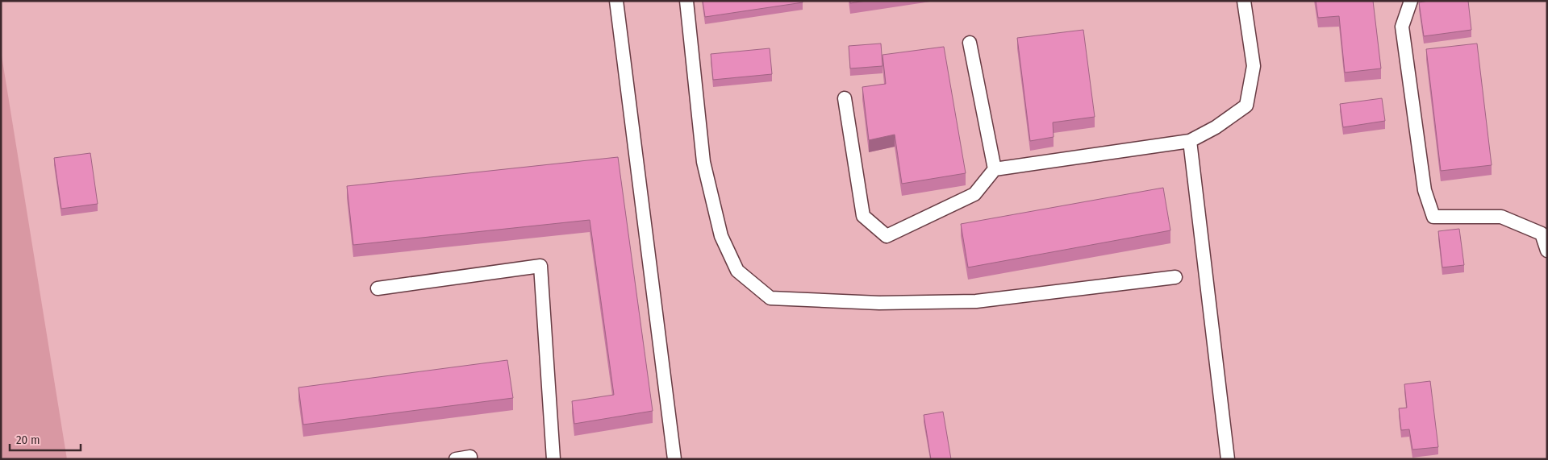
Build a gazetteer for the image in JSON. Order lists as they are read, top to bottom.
{
  "scale_bar": "20 m"
}
